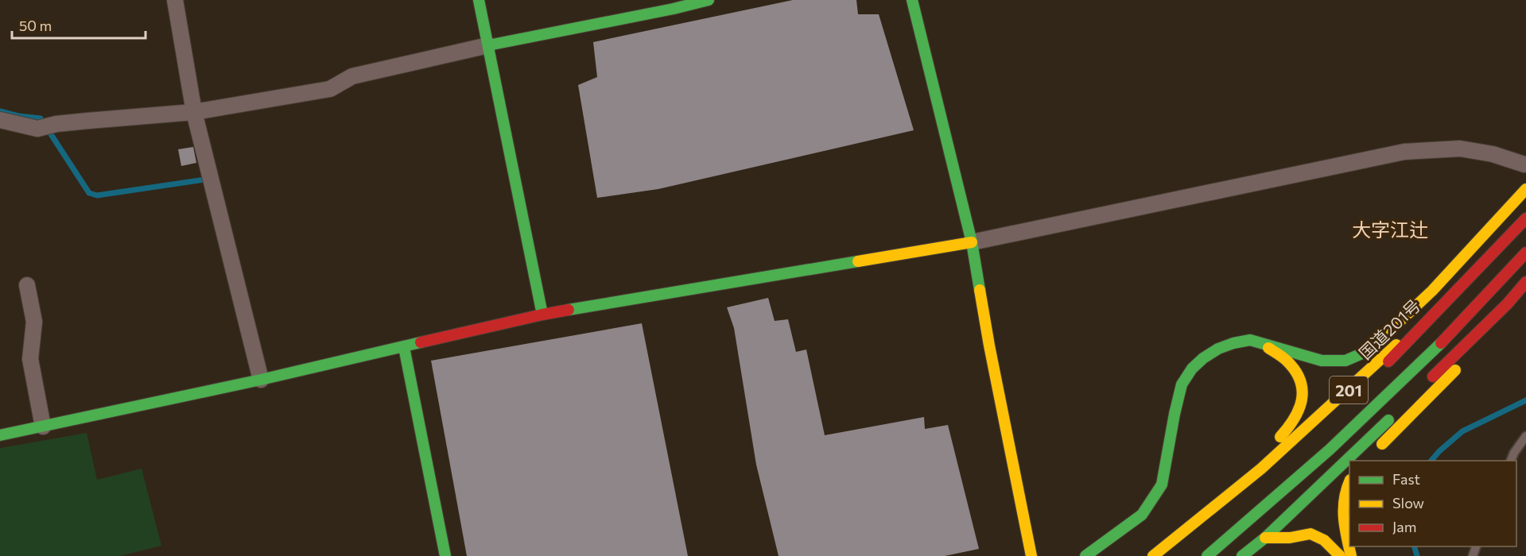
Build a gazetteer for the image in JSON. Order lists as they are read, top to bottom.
{
  "streets": {
    "main road": ["国道201号", "201"]
  },
  "districts": ["大字江辻"],
  "legend": ["Fast", "Slow", "Jam"],
  "scale_bar": "50 m"
}
